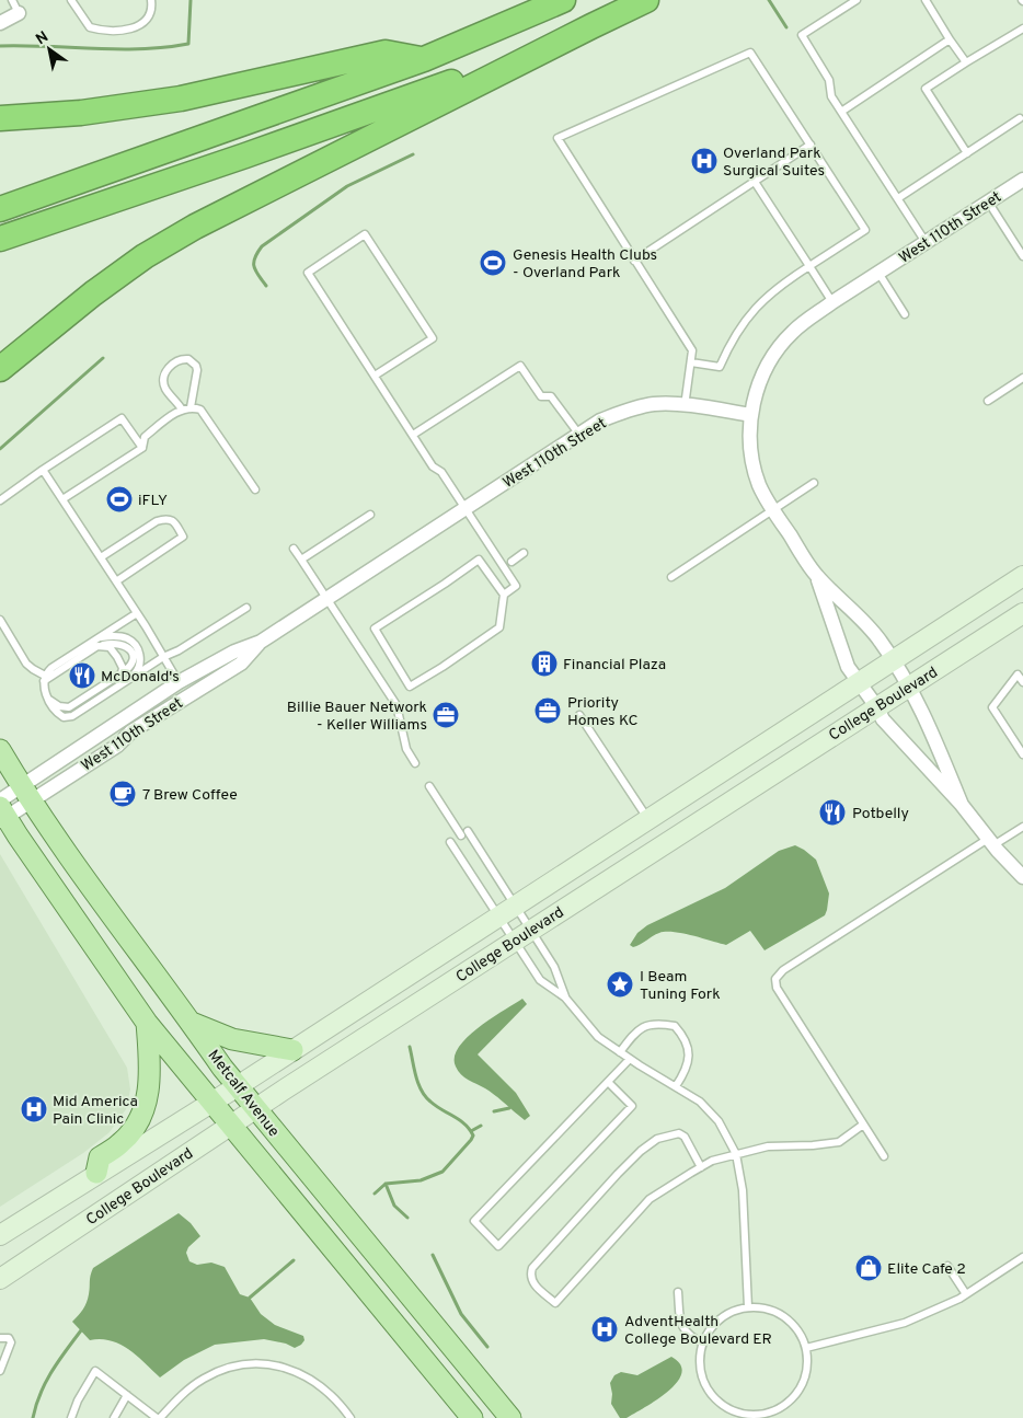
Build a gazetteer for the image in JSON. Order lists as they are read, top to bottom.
{
  "streets": {
    "main road": ["College Boulevard", "Metcalf Avenue"],
    "street": ["West 110th Street"]
  },
  "crossings": [
    ["West 110th Street", "Metcalf Avenue"],
    ["College Boulevard", "Metcalf Avenue"]
  ],
  "places": {
    "hospital": ["Overland Park Surgical Suites", "Mid America Pain Clinic", "AdventHealth College Boulevard ER"],
    "sports": ["Genesis Health Clubs - Overland Park", "iFLY"],
    "building": ["Financial Plaza"],
    "restaurant": ["McDonald's", "Potbelly"],
    "office": ["Priority Homes KC", "Billie Bauer Network - Keller Williams"],
    "cafe": ["7 Brew Coffee"],
    "place": ["I Beam Tuning Fork"],
    "shop": ["Elite Cafe 2"]
  },
  "north": "top left"
}
